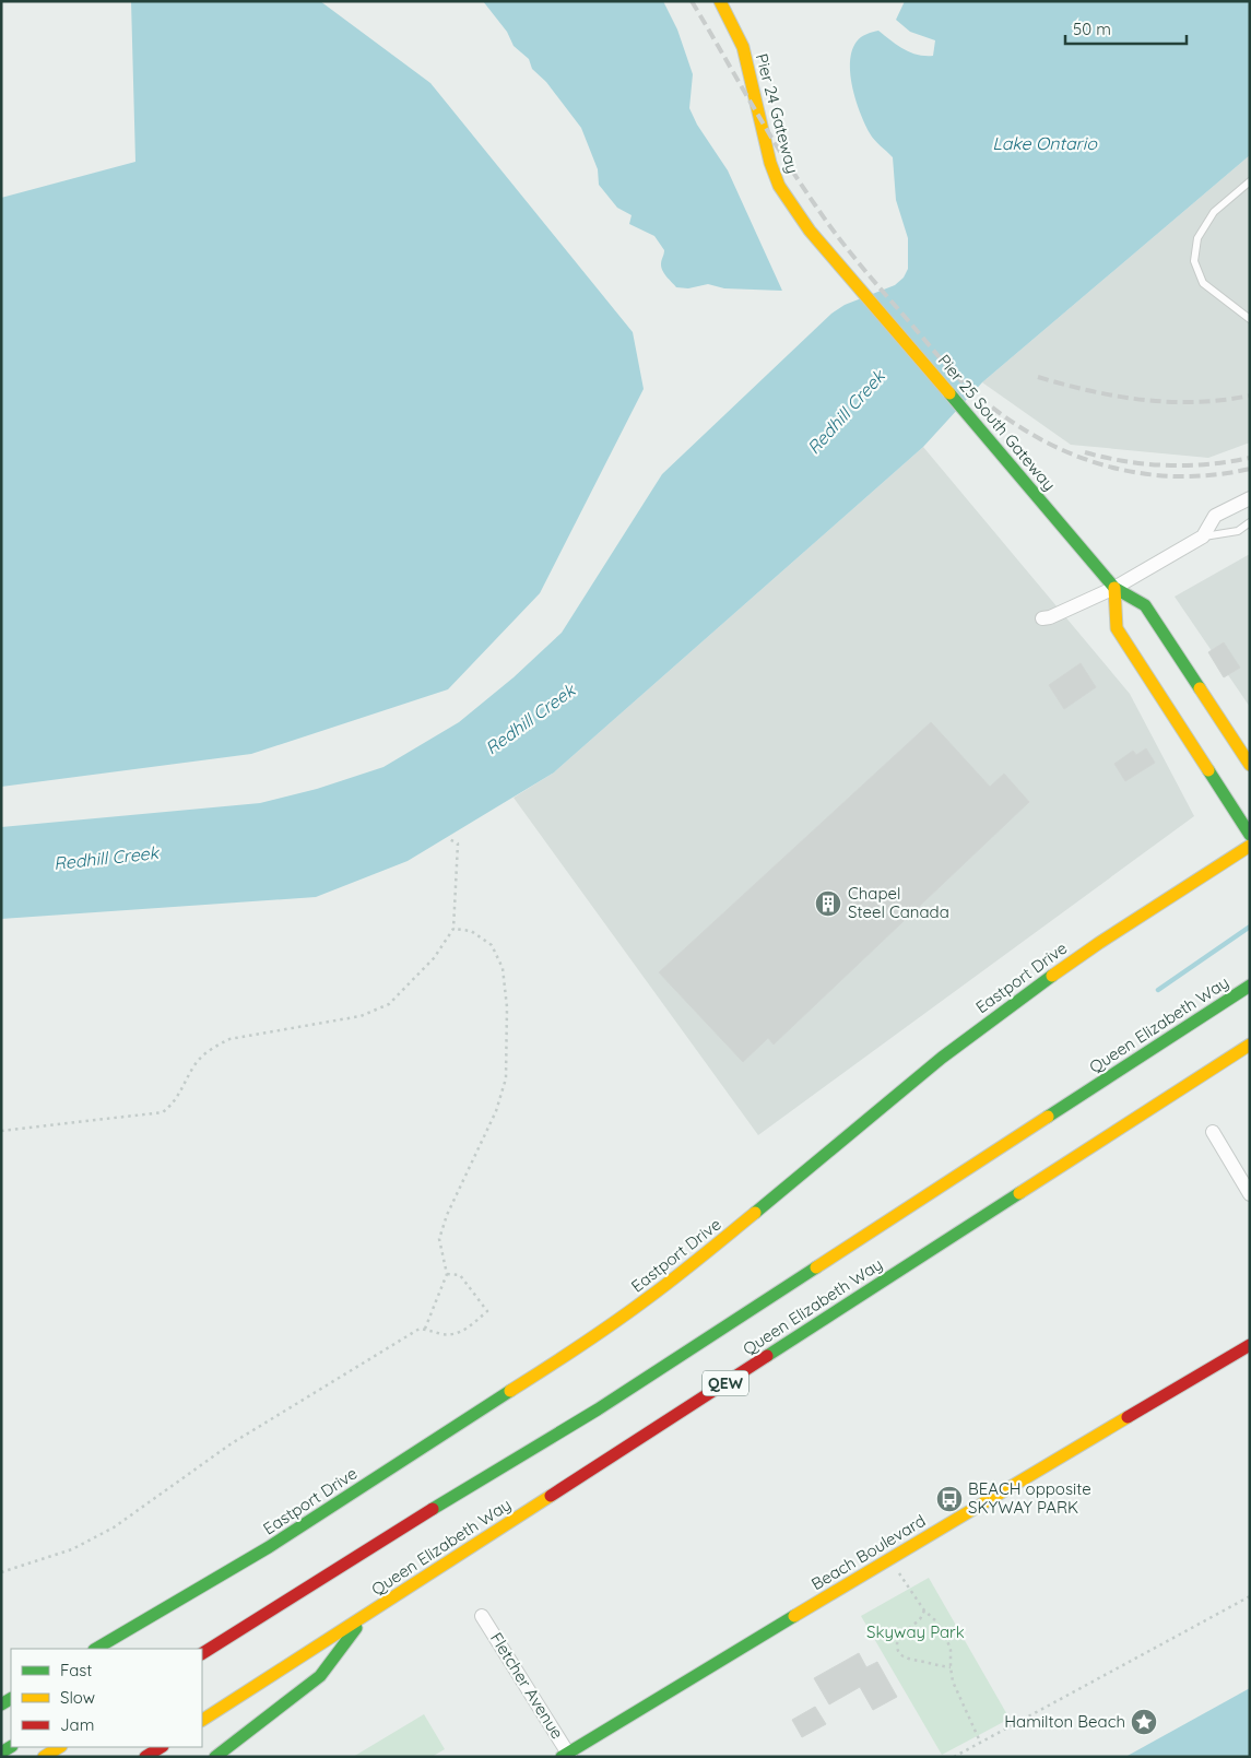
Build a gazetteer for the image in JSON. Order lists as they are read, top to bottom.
{
  "streets": {
    "main road": [
      "Pier 24 Gateway",
      "Pier 25 South Gateway",
      "Eastport Drive",
      "Queen Elizabeth Way",
      "QEW",
      "Beach Boulevard"
    ],
    "street": ["Fletcher Avenue"]
  },
  "crossings": [
    ["Pier 24 Gateway", "Pier 25 South Gateway"],
    ["Beach Boulevard", "Fletcher Avenue"]
  ],
  "water": ["Lake Ontario", "Redhill Creek"],
  "parks": ["Skyway Park"],
  "places": {
    "building": ["Chapel Steel Canada"],
    "bus stop": ["BEACH opposite SKYWAY PARK"],
    "place": ["Hamilton Beach"]
  },
  "legend": ["Fast", "Slow", "Jam"],
  "scale_bar": "50 m"
}
